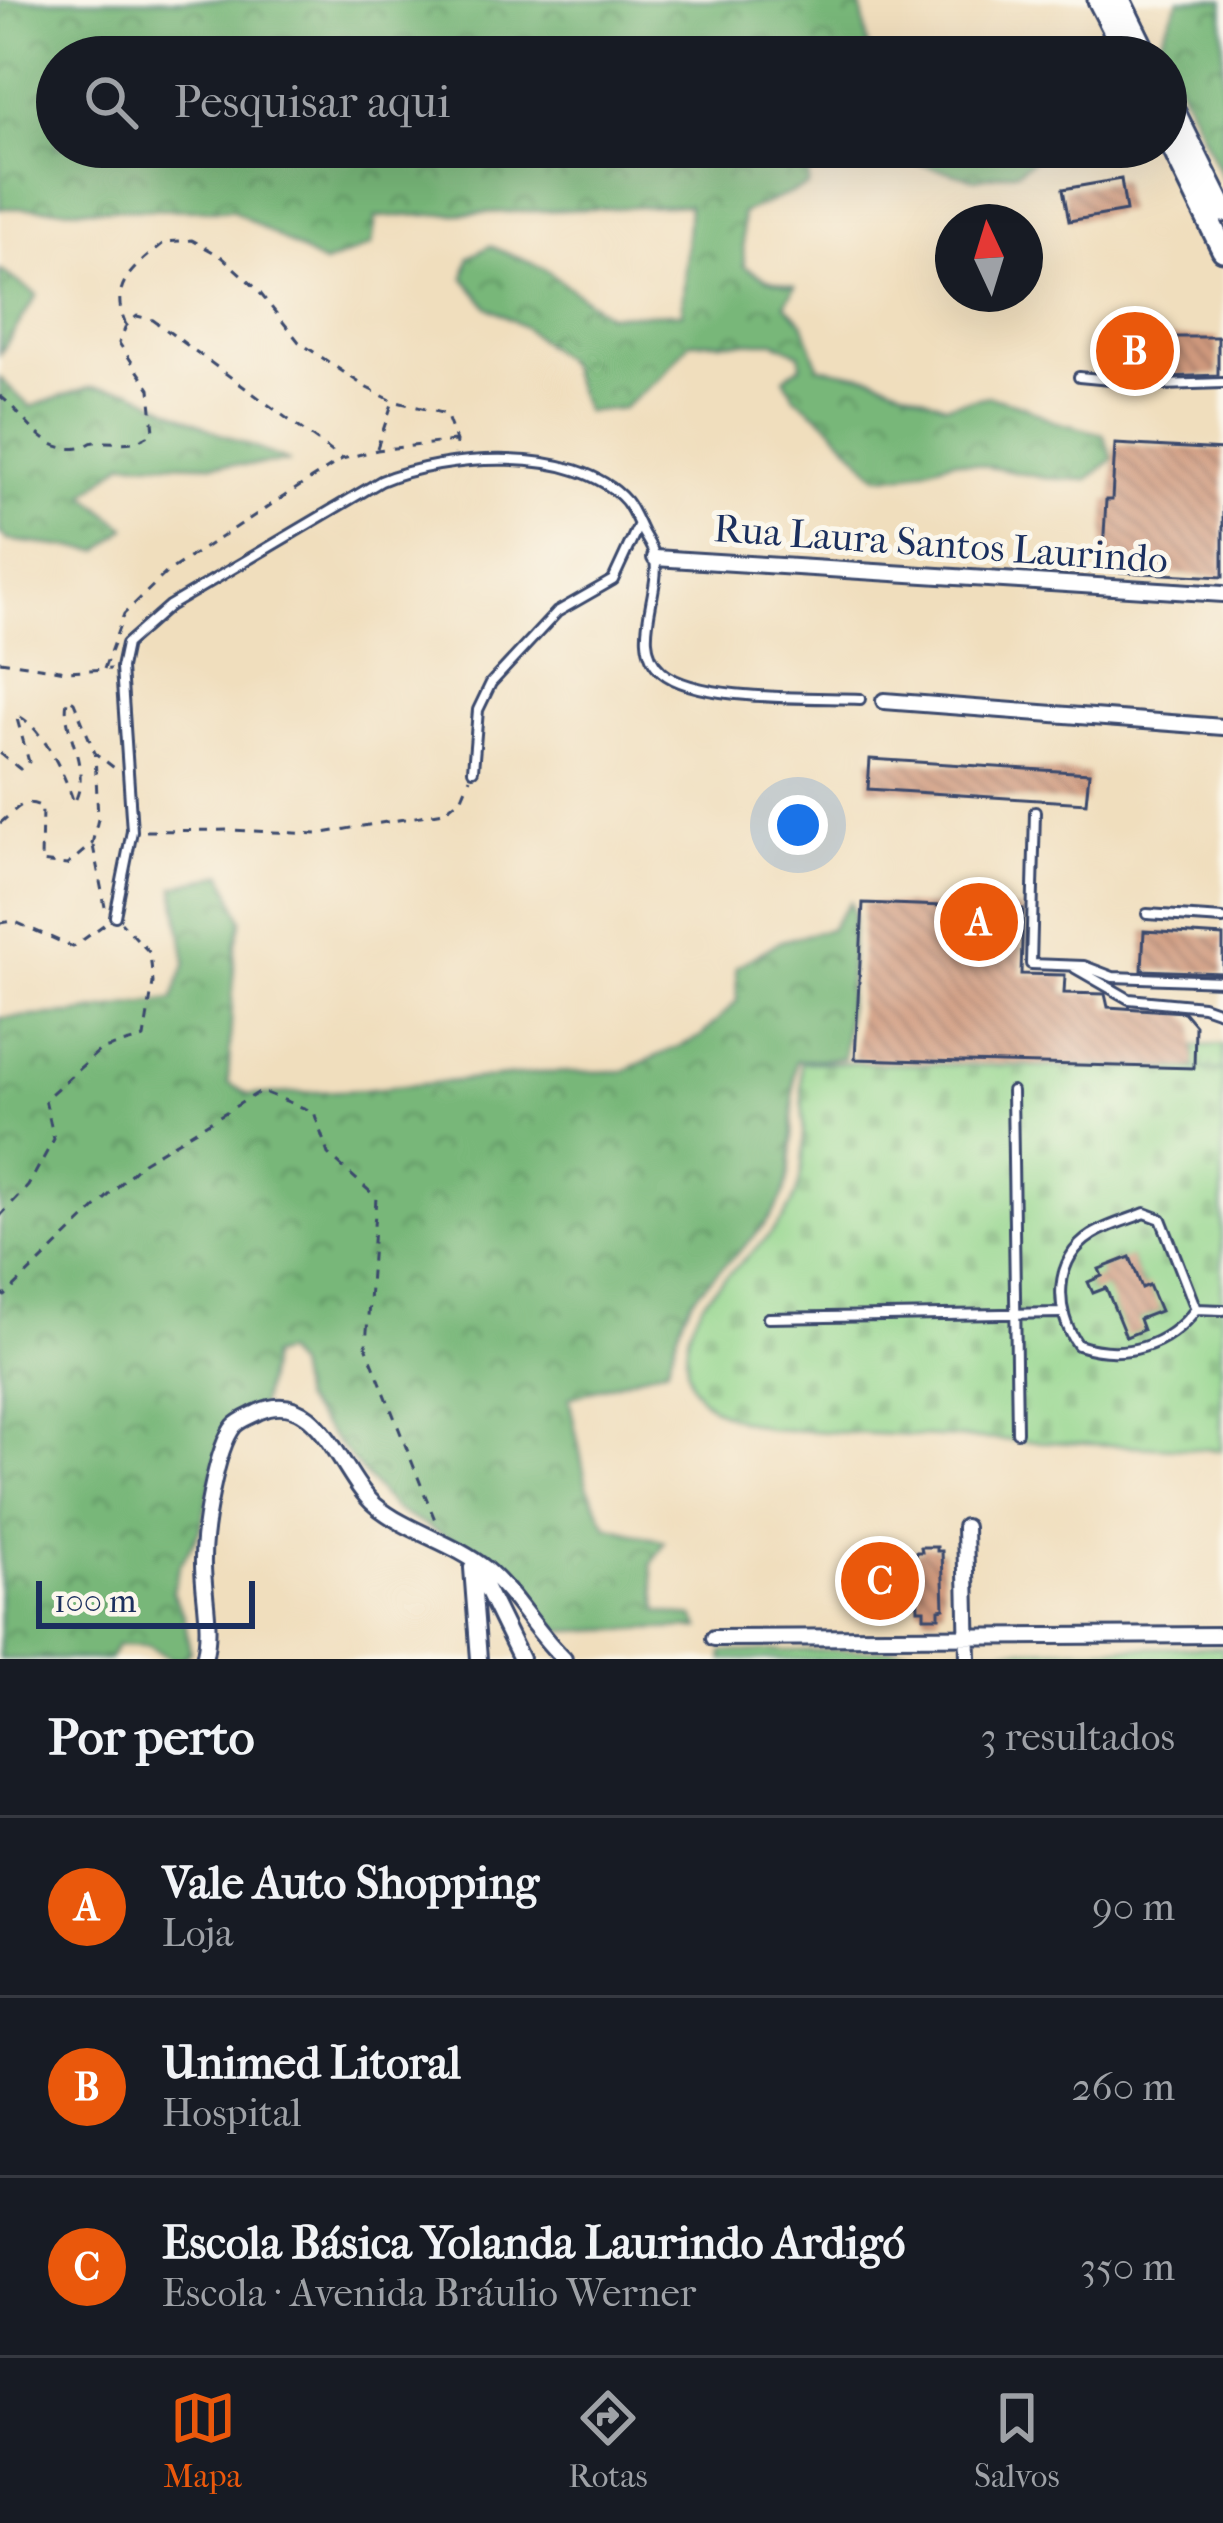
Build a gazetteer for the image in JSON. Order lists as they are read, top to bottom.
{
  "streets": {
    "street": ["Rua Laura Santos Laurindo"]
  },
  "scale_bar": "100 m",
  "north": "top",
  "page": {
    "search": "Pesquisar aqui",
    "pins": ["B", "A", "C"],
    "scale": "100 m",
    "heading": ["Por perto", "3 resultados"],
    "list": [
      {
        "mark": "A",
        "name": "Vale Auto Shopping",
        "note": "Loja",
        "value": "90 m"
      },
      {
        "mark": "B",
        "name": "Unimed Litoral",
        "note": "Hospital",
        "value": "260 m"
      },
      {
        "mark": "C",
        "name": "Escola Básica Yolanda Laurindo Ardigó",
        "note": "Escola · Avenida Bráulio Werner",
        "value": "350 m"
      }
    ],
    "nav": ["Mapa", "Rotas", "Salvos"]
  }
}
